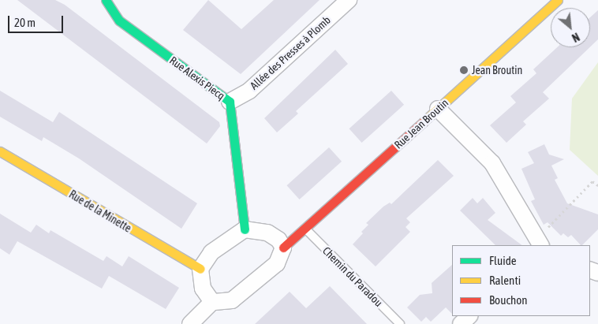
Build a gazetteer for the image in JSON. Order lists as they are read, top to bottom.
{
  "streets": {
    "street": [
      "Allée des Presses à Plomb",
      "Rue Alexis Piecq",
      "Rue Jean Broutin",
      "Rue de la Minette"
    ],
    "lane": ["Chemin du Paradou"]
  },
  "crossings": [
    ["Allée des Presses à Plomb", "Rue Alexis Piecq"],
    ["Rue Jean Broutin", "Chemin du Paradou"]
  ],
  "places": ["Jean Broutin"],
  "legend": ["Fluide", "Ralenti", "Bouchon"],
  "scale_bar": "20 m",
  "north": "bottom right"
}
